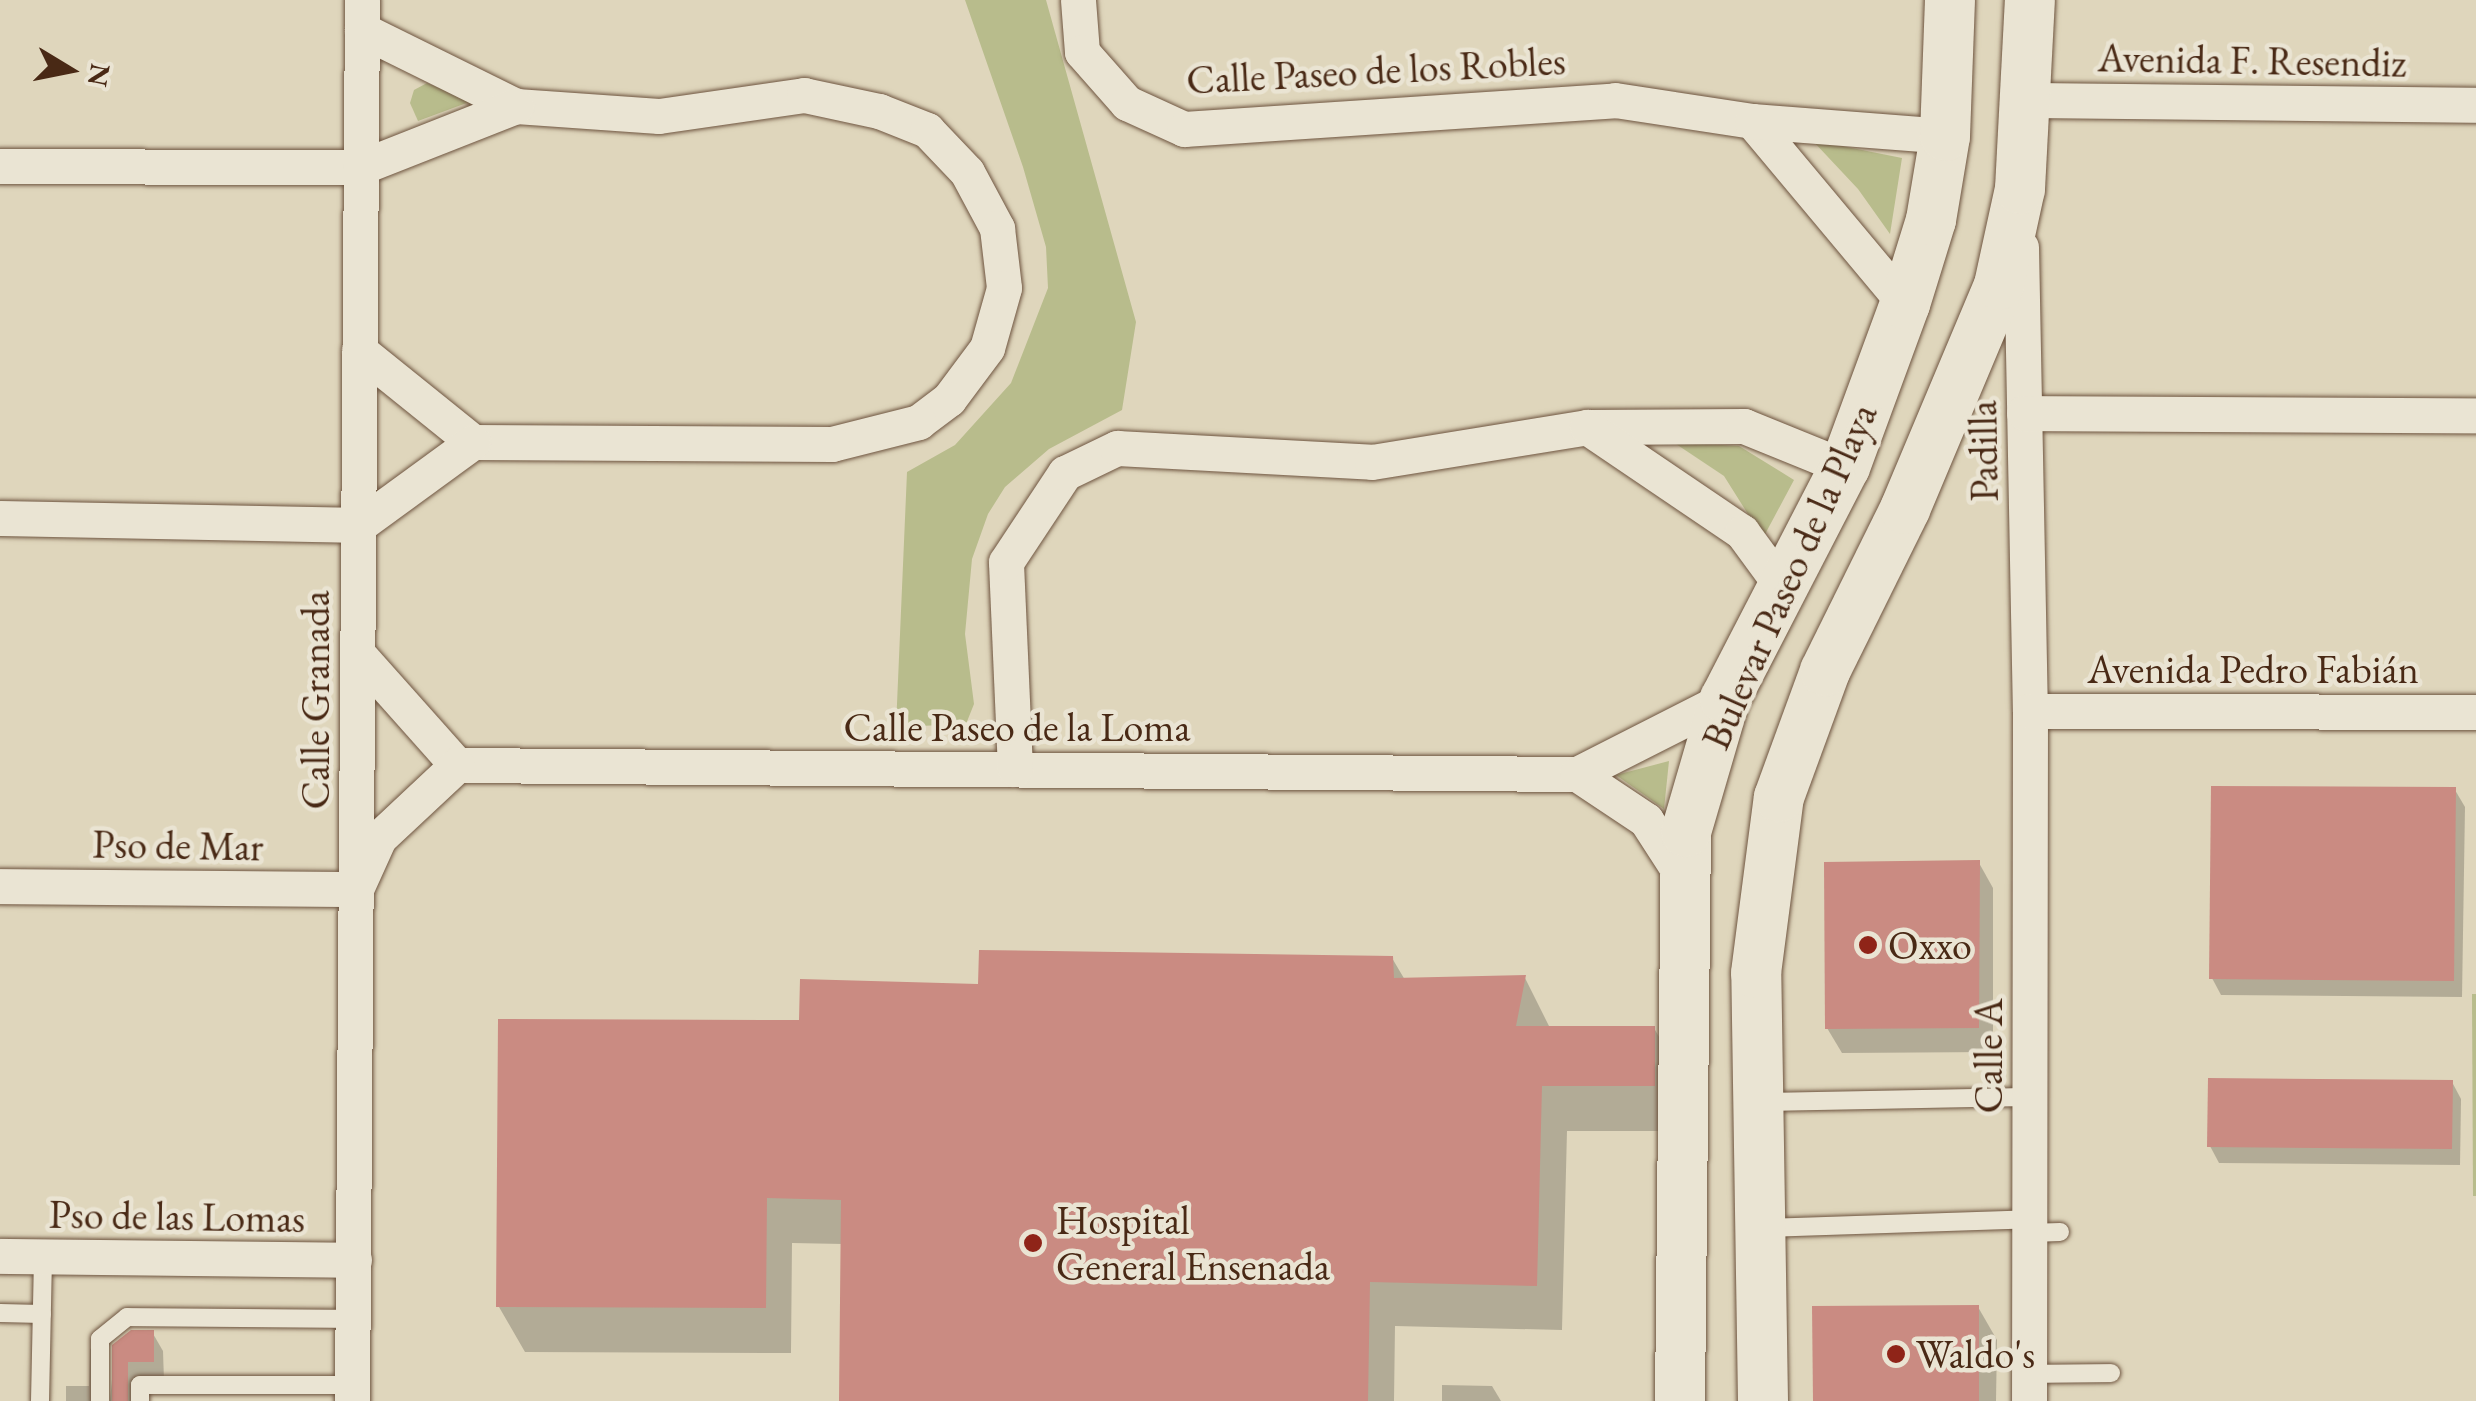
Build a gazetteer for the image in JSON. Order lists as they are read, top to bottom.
{
  "streets": {
    "main road": ["Bulevar Paseo de la Playa"],
    "street": [
      "Avenida F. Resendiz",
      "Calle Paseo de los Robles",
      "Padilla",
      "Avenida Pedro Fabián",
      "Calle Granada",
      "Calle Paseo de la Loma",
      "Pso de Mar",
      "Calle A",
      "Pso de las Lomas"
    ]
  },
  "crossings": [
    ["Avenida F. Resendiz", "Bulevar Paseo de la Playa"],
    ["Calle Paseo de los Robles", "Bulevar Paseo de la Playa"],
    ["Padilla", "Bulevar Paseo de la Playa"],
    ["Padilla", "Avenida Pedro Fabián"],
    ["Padilla", "Calle A"],
    ["Bulevar Paseo de la Playa", "Calle Paseo de la Loma"],
    ["Avenida Pedro Fabián", "Calle A"],
    ["Calle Granada", "Pso de Mar"],
    ["Calle Granada", "Pso de las Lomas"]
  ],
  "places": ["Oxxo", "Hospital General Ensenada", "Waldo's"],
  "north": "right"
}
